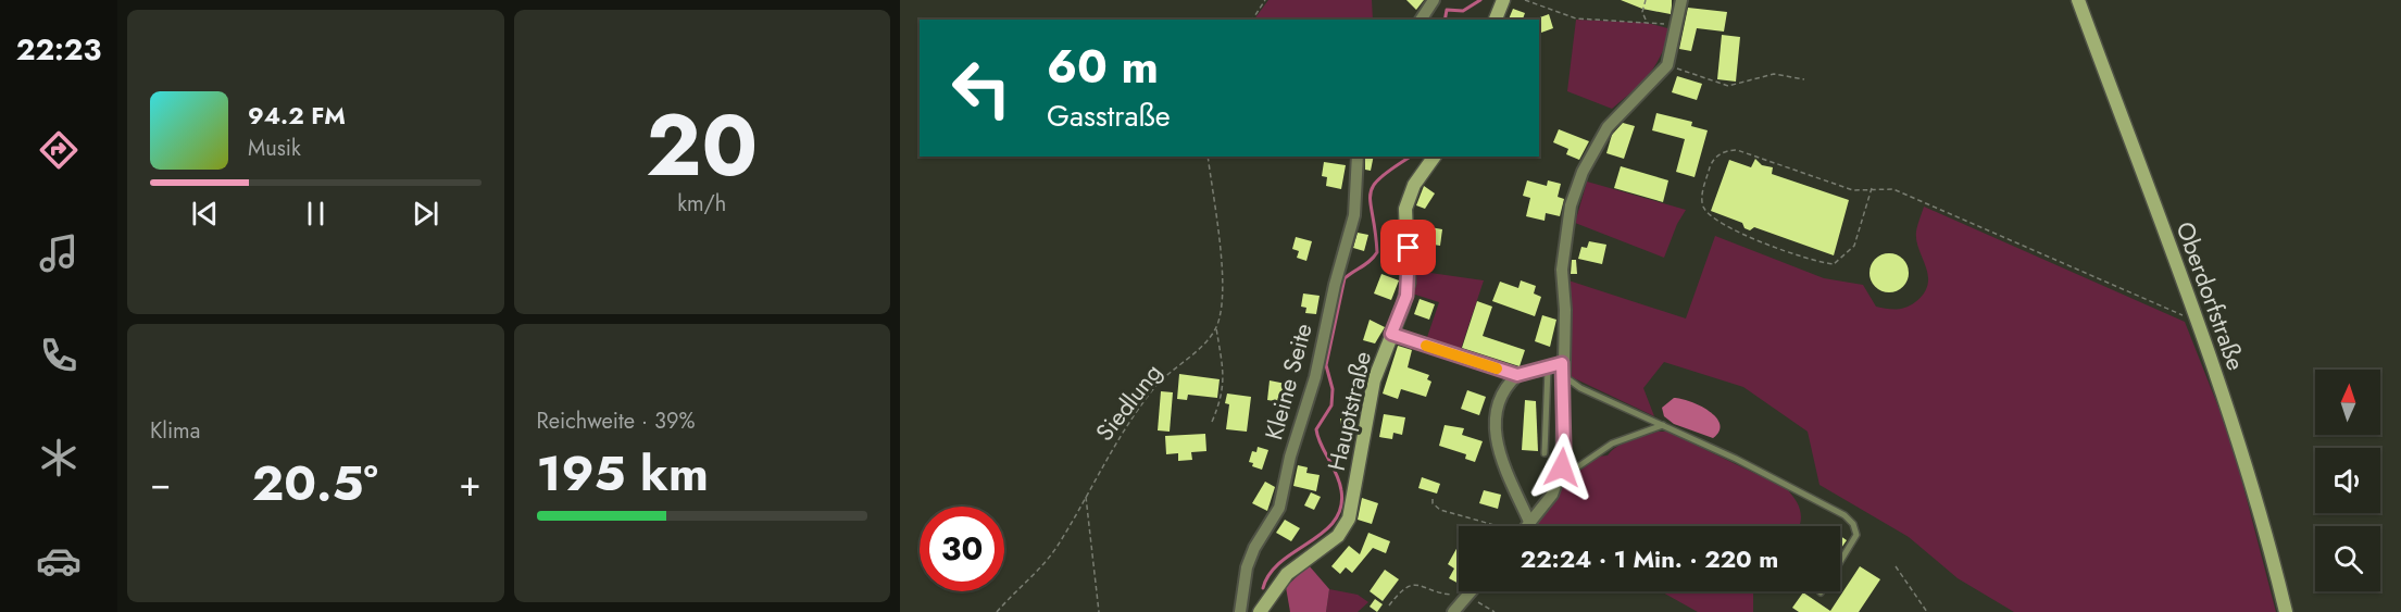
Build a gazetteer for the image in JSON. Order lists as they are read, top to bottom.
{
  "streets": {
    "street": ["Oberdorfstraße", "Kleine Seite", "Hauptstraße"],
    "path": ["Siedlung"]
  },
  "north": "top",
  "page": {
    "tabs": "22:23",
    "tile": [
      ["20", "km/h"],
      "Klima",
      ["Reichweite · 39%", "195 km"]
    ],
    "turn": ["60 m", "Gasstraße"],
    "song": ["94.2 FM", "Musik"],
    "heat": ["−", "20.5°", "+"],
    "limit": "30",
    "trip": "22:24 · 1 Min. · 220 m"
  }
}
